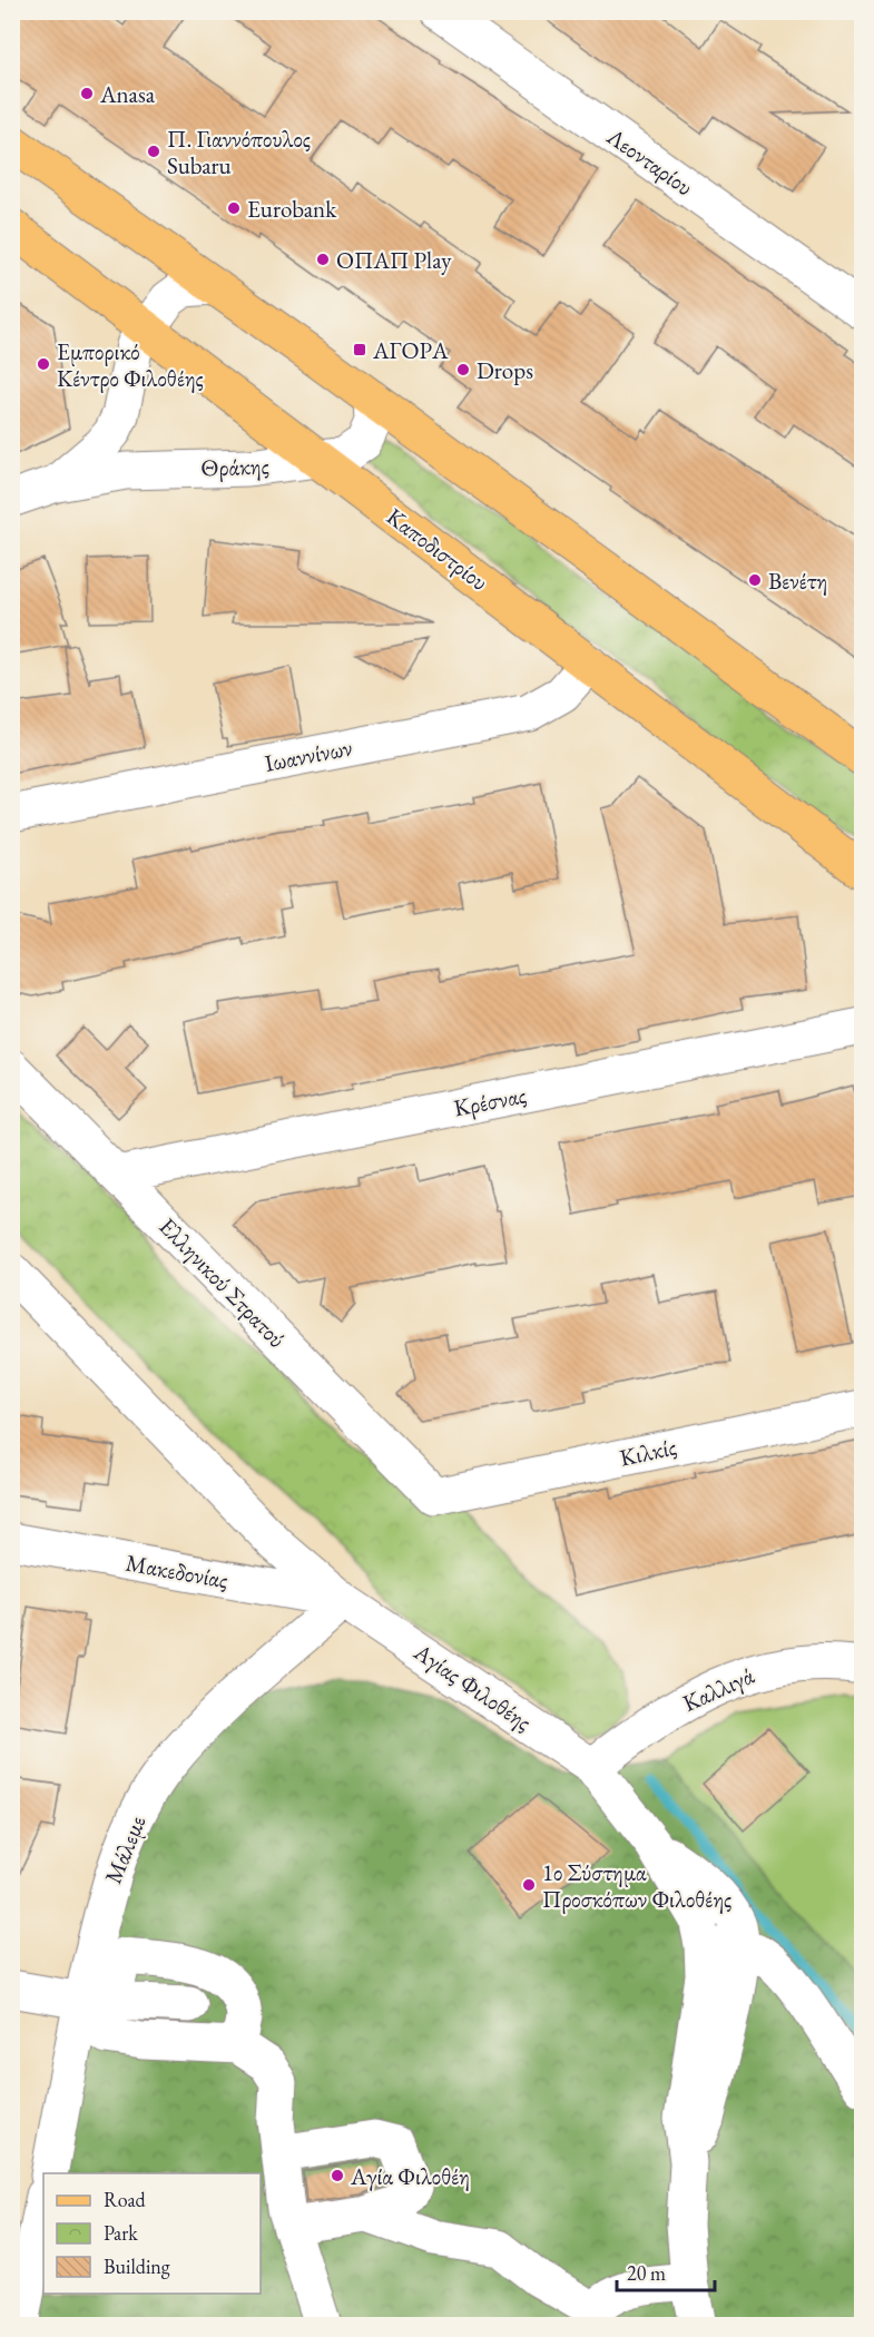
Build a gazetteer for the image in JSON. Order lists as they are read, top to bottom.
{
  "streets": {
    "main road": ["Καποδιστρίου"],
    "street": [
      "Λεονταρίου",
      "Θράκης",
      "Ιωαννίνων",
      "Κρέσνας",
      "Ελληνικού Στρατού",
      "Κιλκίς",
      "Μακεδονίας",
      "Αγίας Φιλοθέης",
      "Καλλιγά",
      "Μάλεμε"
    ]
  },
  "crossings": [
    ["Θράκης", "Καποδιστρίου"],
    ["Καποδιστρίου", "Ιωαννίνων"],
    ["Κρέσνας", "Ελληνικού Στρατού"],
    ["Ελληνικού Στρατού", "Κιλκίς"],
    ["Μακεδονίας", "Αγίας Φιλοθέης"],
    ["Μακεδονίας", "Μάλεμε"],
    ["Αγίας Φιλοθέης", "Καλλιγά"],
    ["Αγίας Φιλοθέης", "Μάλεμε"]
  ],
  "places": {
    "other": [
      "Anasa",
      "Π. Γιαννόπουλος Subaru",
      "Eurobank",
      "ΟΠΑΠ Play",
      "Εμπορικό Κέντρο Φιλοθέης",
      "Drops",
      "Βενέτη",
      "1ο Σύστημα Προσκόπων Φιλοθέης",
      "Αγία Φιλοθέη"
    ],
    "transit": ["ΑΓΟΡΑ"]
  },
  "legend": ["Road", "Park", "Building"],
  "scale_bar": "20 m"
}
